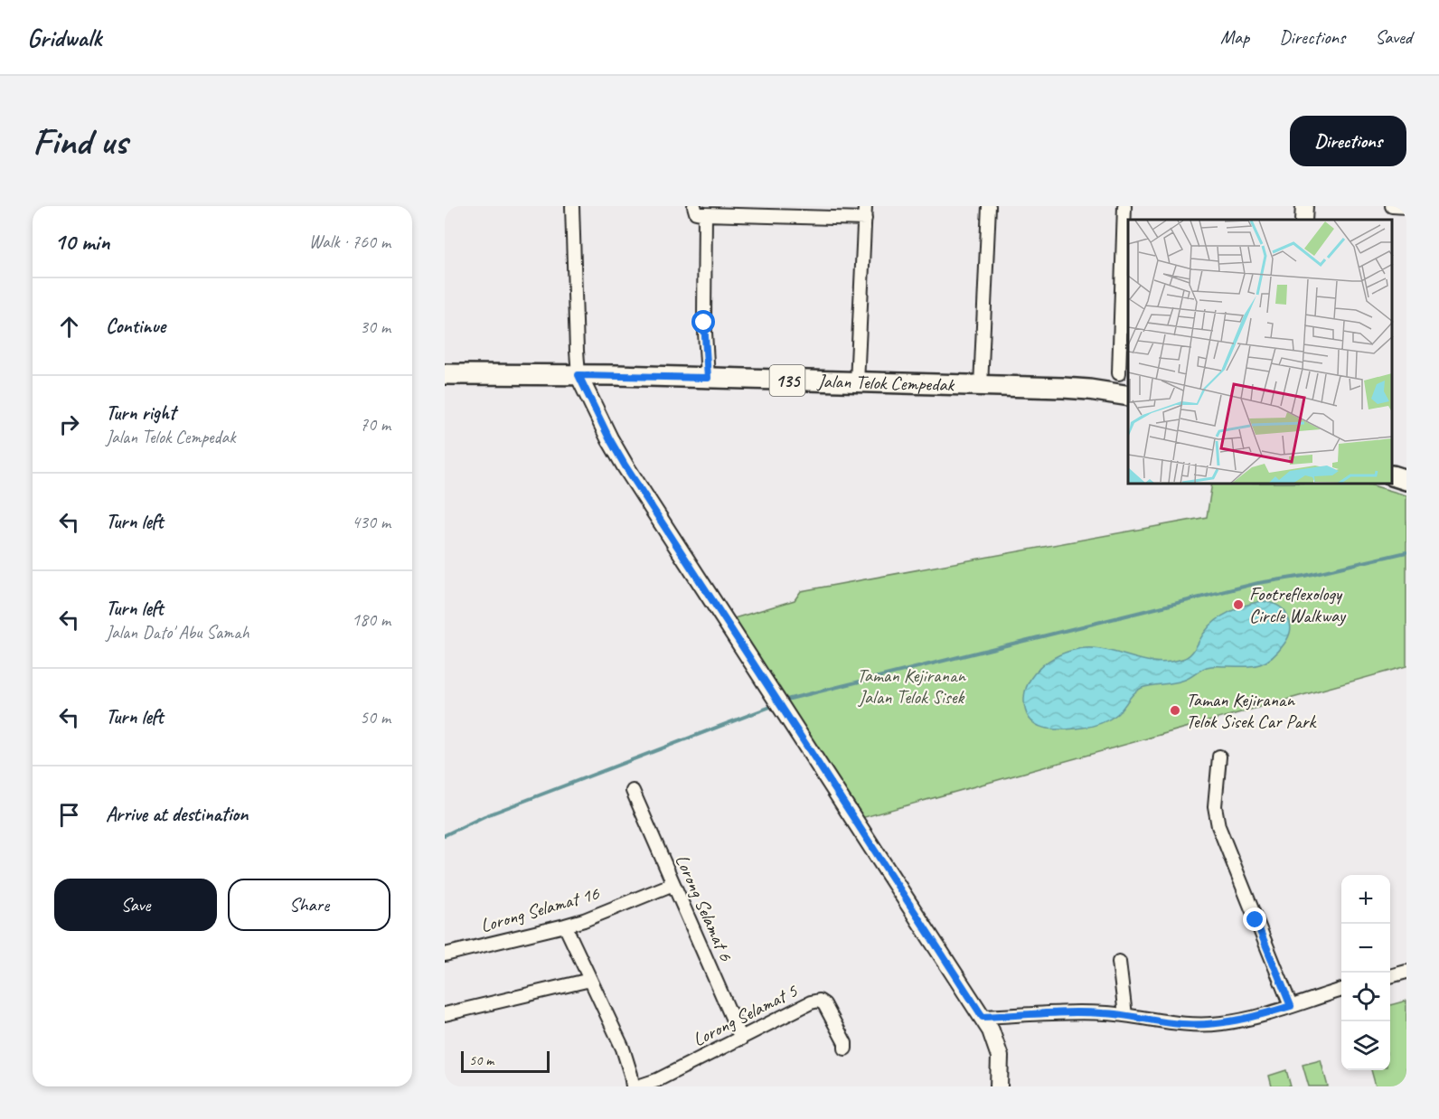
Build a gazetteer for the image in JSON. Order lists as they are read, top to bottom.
{
  "streets": {
    "main road": ["135", "Jalan Telok Cempedak"],
    "street": ["Lorong Selamat 6", "Lorong Selamat 16", "Lorong Selamat 5"]
  },
  "crossings": [
    ["Lorong Selamat 6", "Lorong Selamat 16"],
    ["Lorong Selamat 6", "Lorong Selamat 5"]
  ],
  "parks": ["Taman Kejiranan Jalan Telok Sisek"],
  "places": ["Footreflexology Circle Walkway", "Taman Kejiranan Telok Sisek Car Park"],
  "scale_bar": "50 m",
  "page": {
    "header": "Gridwalk",
    "nav": ["Map", "Directions", "Saved"],
    "buttons": [
      "Directions",
      ["Save", "Share"]
    ],
    "title": "Find us",
    "heading": ["10 min", "Walk · 760 m"],
    "list": [
      ["Continue", "30 m"],
      ["Turn right", "Jalan Telok Cempedak", "70 m"],
      ["Turn left", "430 m"],
      ["Turn left", "Jalan Dato' Abu Samah", "180 m"],
      ["Turn left", "50 m"],
      "Arrive at destination"
    ],
    "map_buttons": ["+", "−"],
    "scale": "50 m"
  }
}
